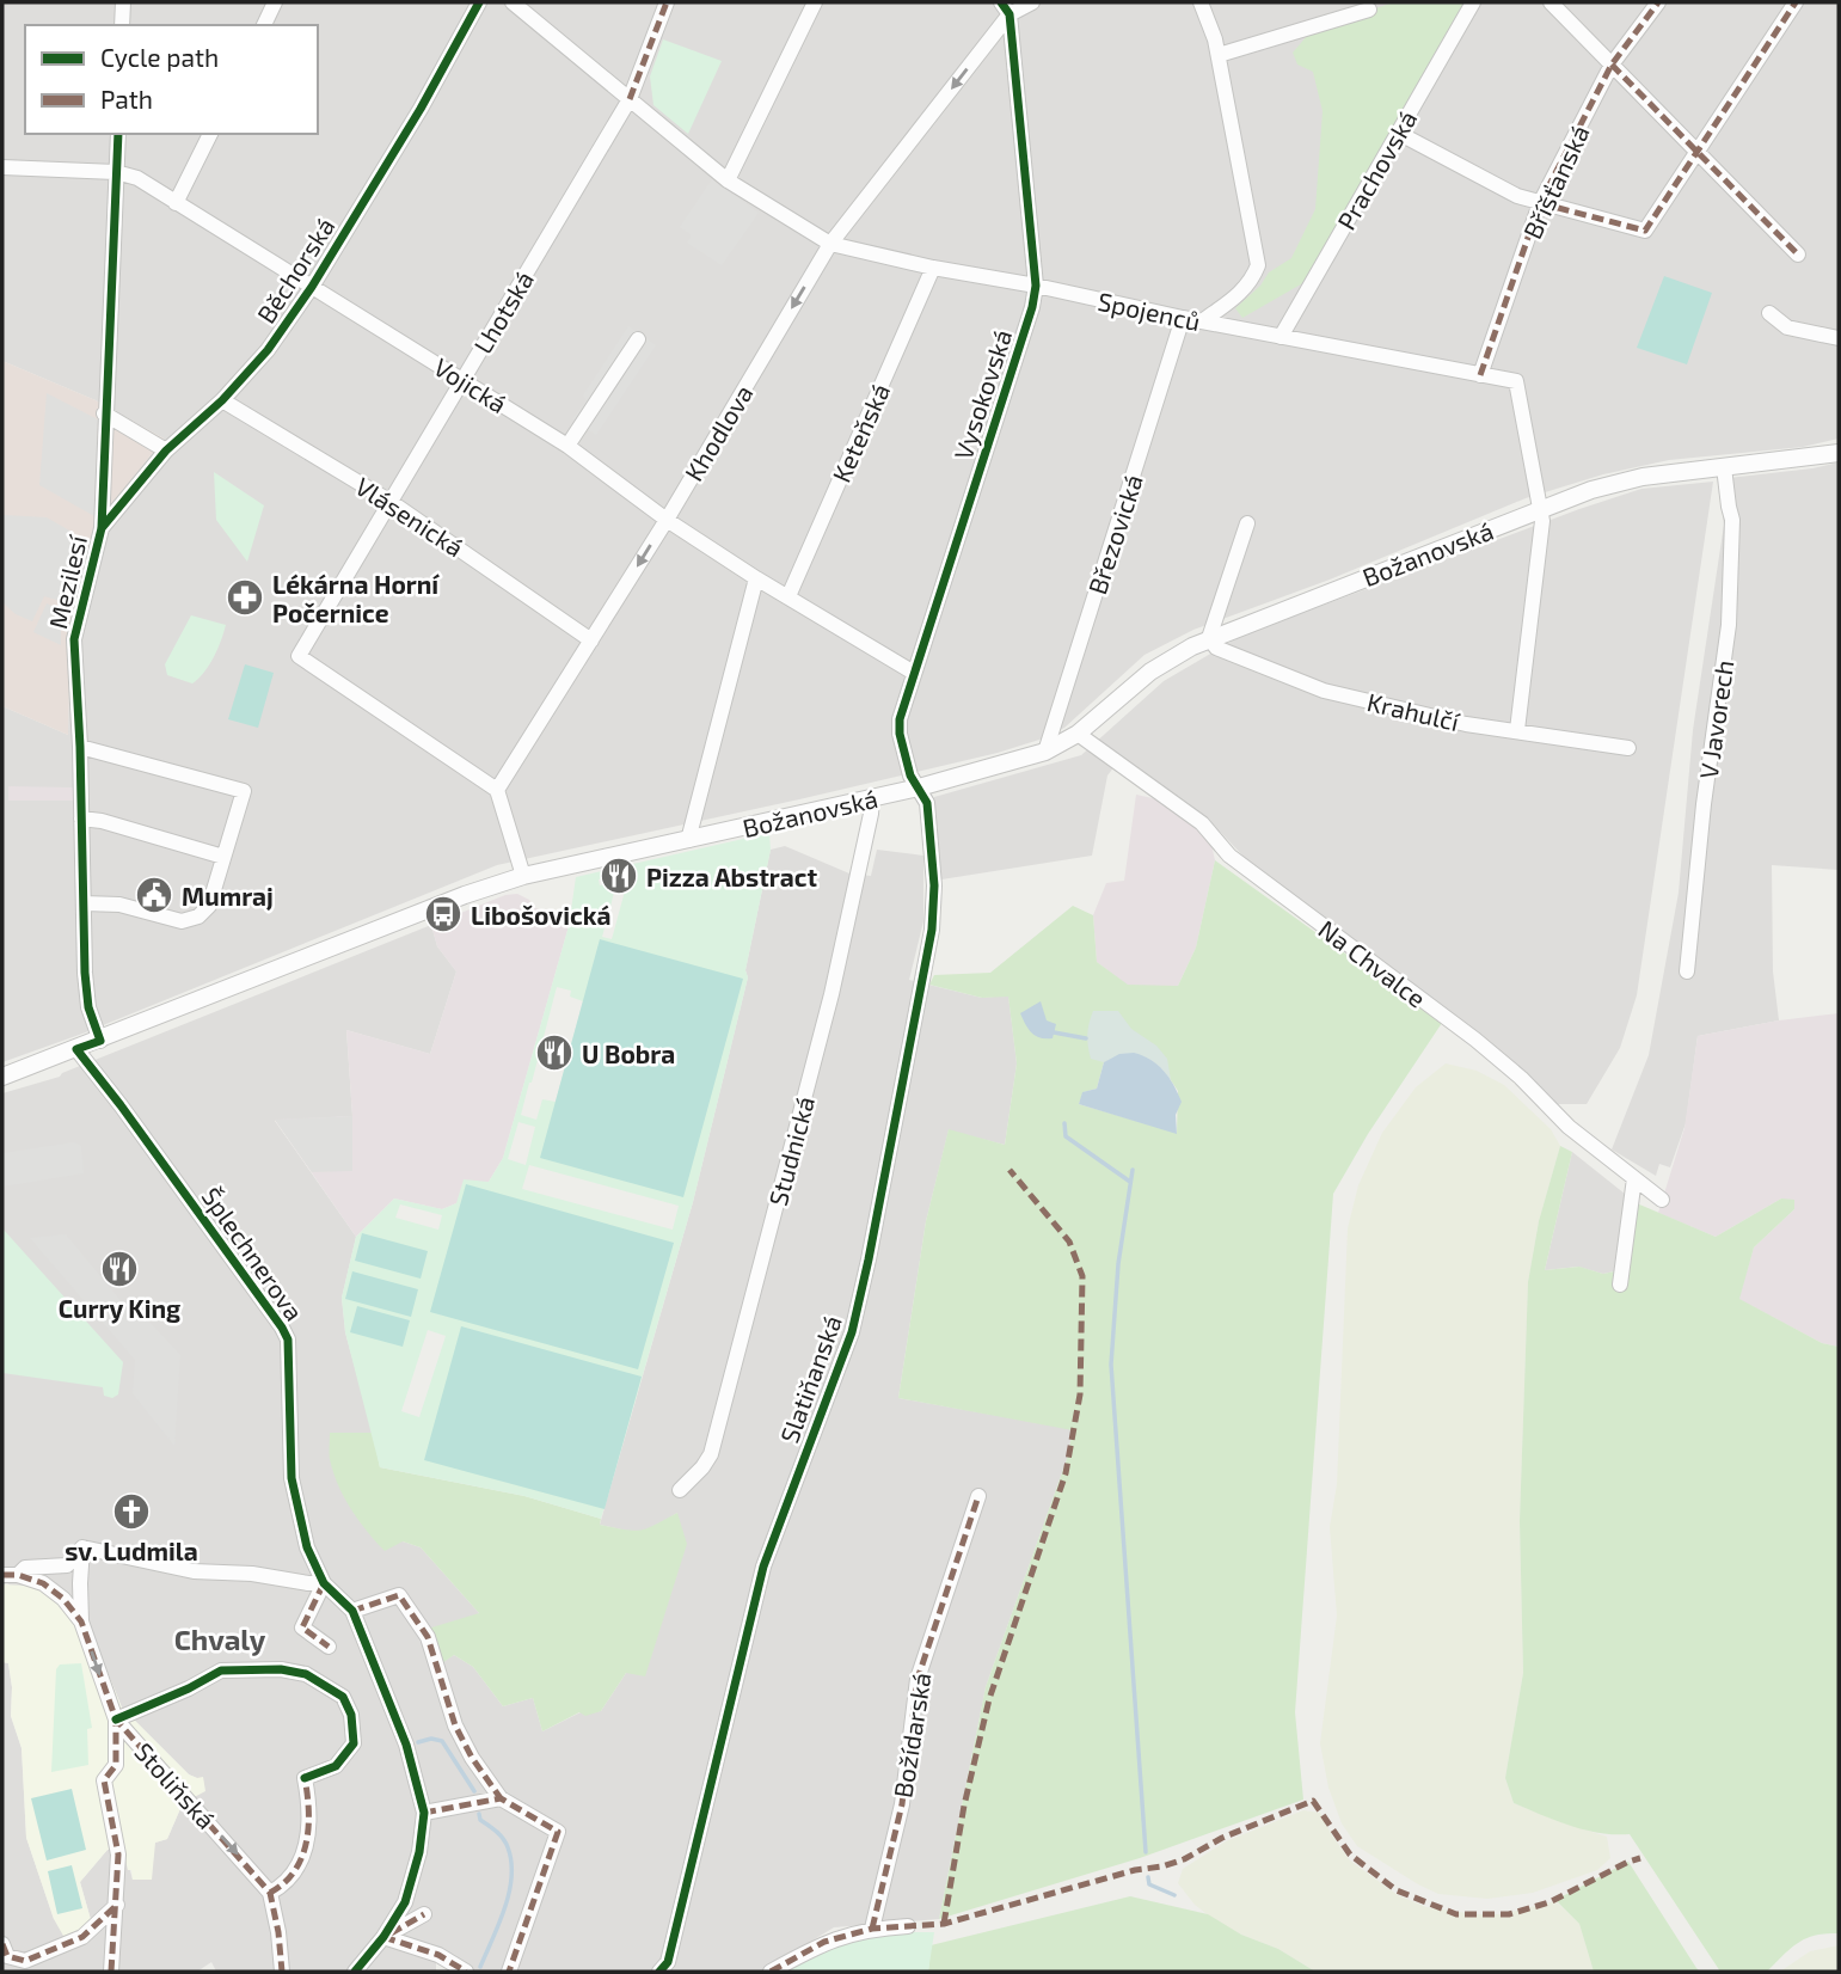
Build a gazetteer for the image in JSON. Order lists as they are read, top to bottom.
{
  "streets": {
    "street": [
      "Prachovská",
      "Bříšťanská",
      "Běchorská",
      "Spojenců",
      "Lhotská",
      "Vojická",
      "Vysokovská",
      "Khodlova",
      "Keteňská",
      "Vlásenická",
      "Březovická",
      "Božanovská",
      "Mezilesí",
      "Krahulčí",
      "V Javorech",
      "Na Chvalce",
      "Studnická",
      "Šplechnerova",
      "Slatiňanská",
      "Božídarská",
      "Stoliňská"
    ]
  },
  "crossings": [
    ["Prachovská", "Spojenců"],
    ["Bříšťanská", "Spojenců"],
    ["Běchorská", "Vojická"],
    ["Běchorská", "Vlásenická"],
    ["Běchorská", "Mezilesí"],
    ["Spojenců", "Lhotská"],
    ["Spojenců", "Vysokovská"],
    ["Spojenců", "Khodlova"],
    ["Spojenců", "Keteňská"],
    ["Spojenců", "Březovická"],
    ["Spojenců", "Božanovská"],
    ["Spojenců", "Krahulčí"],
    ["Lhotská", "Vojická"],
    ["Lhotská", "Khodlova"],
    ["Lhotská", "Vlásenická"],
    ["Vojická", "Vysokovská"],
    ["Vojická", "Khodlova"],
    ["Vojická", "Keteňská"],
    ["Vojická", "Mezilesí"],
    ["Vysokovská", "Khodlova"],
    ["Vysokovská", "Božanovská"],
    ["Vysokovská", "Slatiňanská"],
    ["Khodlova", "Vlásenická"],
    ["Březovická", "Božanovská"],
    ["Božanovská", "Mezilesí"],
    ["Božanovská", "Krahulčí"],
    ["Božanovská", "V Javorech"],
    ["Božanovská", "Na Chvalce"],
    ["Božanovská", "Studnická"],
    ["Božanovská", "Šplechnerova"],
    ["Božanovská", "Slatiňanská"]
  ],
  "one_way": ["Stoliňská"],
  "districts": ["Chvaly"],
  "places": {
    "pharmacy": ["Lékárna Horní Počernice"],
    "restaurant": ["Pizza Abstract", "U Bobra", "Curry King"],
    "public building": ["Mumraj"],
    "bus stop": ["Libošovická"],
    "church": ["sv. Ludmila"]
  },
  "legend": ["Cycle path", "Path"]
}
